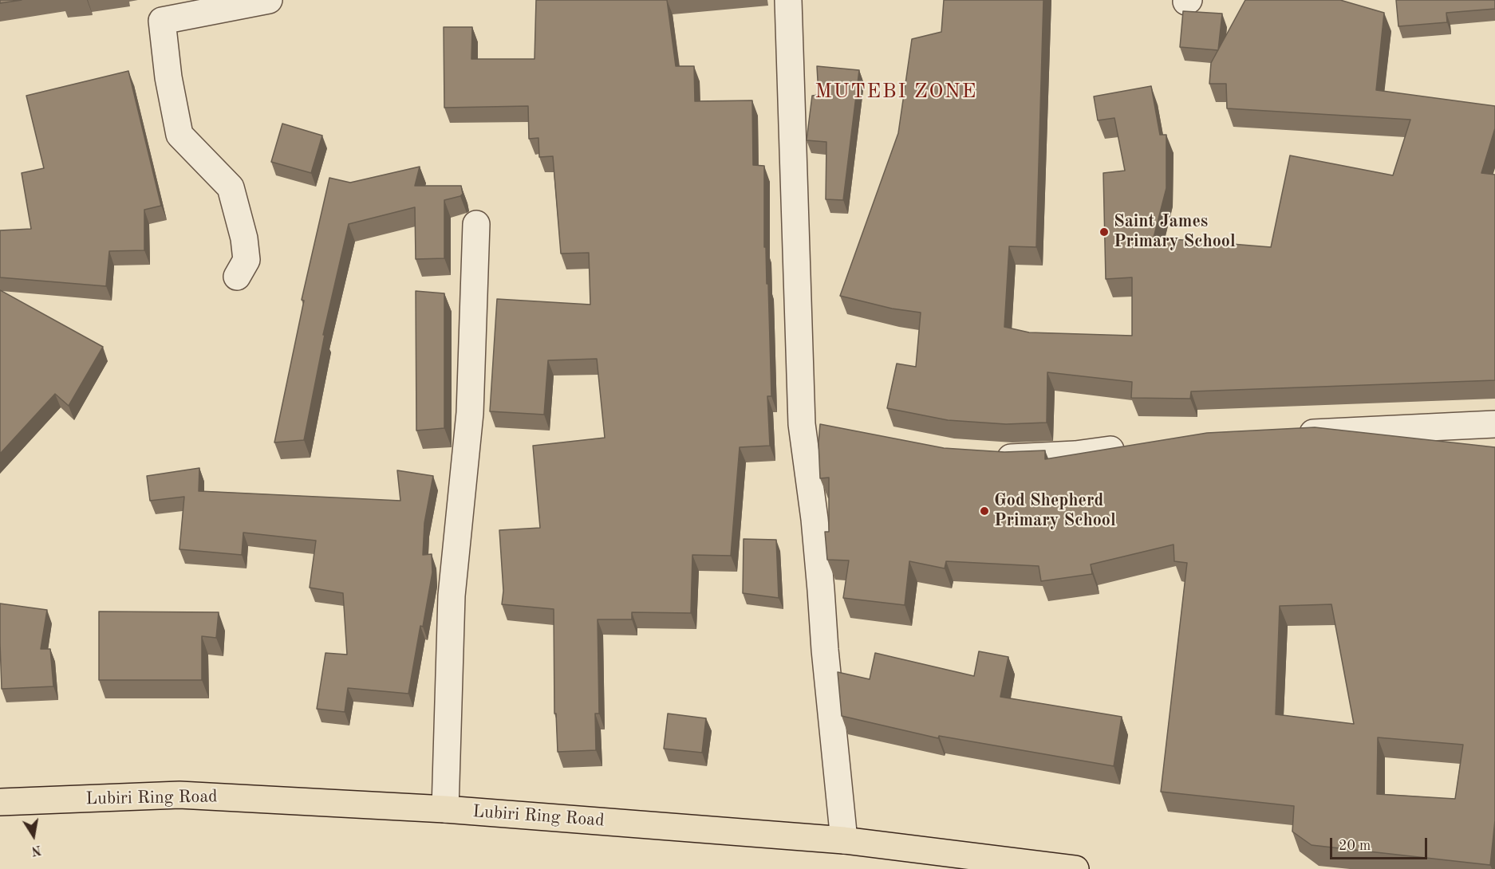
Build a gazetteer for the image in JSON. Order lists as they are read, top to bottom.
{
  "streets": {
    "main road": ["Lubiri Ring Road"]
  },
  "districts": ["MUTEBI ZONE"],
  "places": ["Saint James Primary School", "God Shepherd Primary School"],
  "scale_bar": "20 m",
  "north": "bottom"
}
